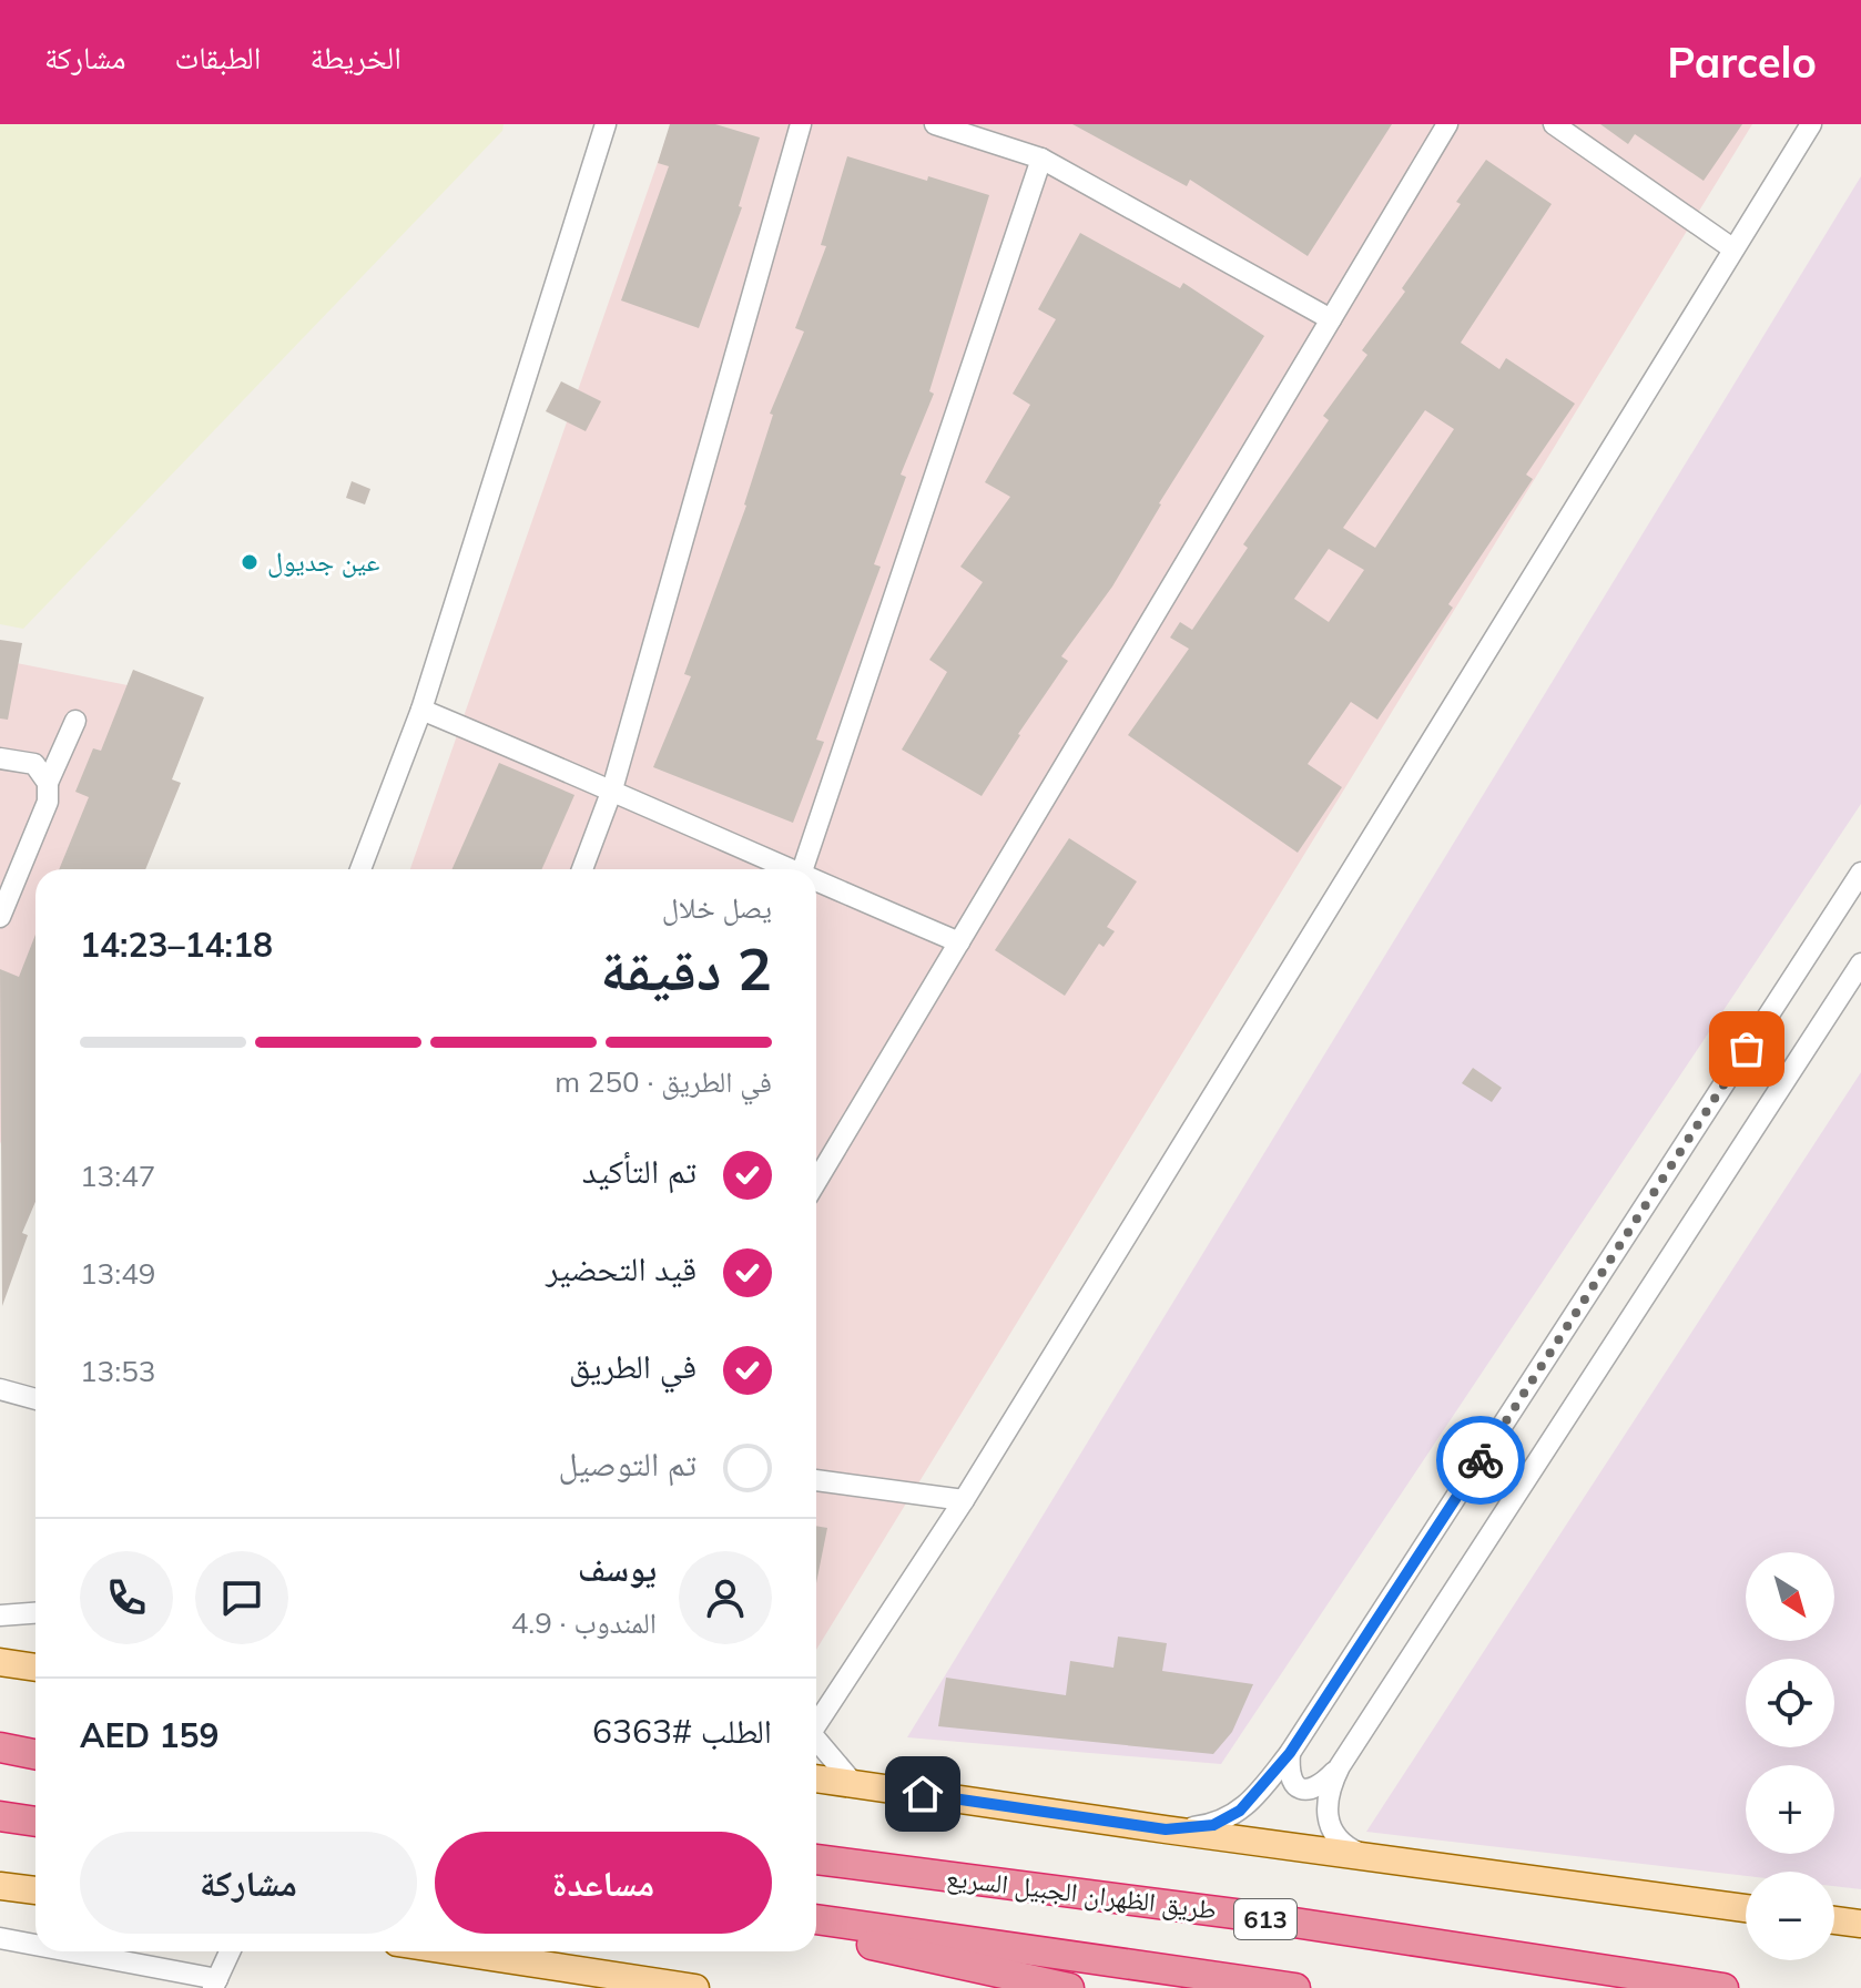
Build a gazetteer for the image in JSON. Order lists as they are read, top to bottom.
{
  "streets": {
    "highway": ["طريق الظهران الجبيل السريع", "613"]
  },
  "places": ["عين جديول"],
  "north": "bottom right",
  "page": {
    "header": "Parcelo",
    "nav": ["الخريطة", "الطبقات", "مشاركة"],
    "heading": ["2 دقيقة", "يصل خلال", "14:18–14:23"],
    "panel": [
      "يوسف",
      "المندوب · 4.9",
      "الطلب #6363",
      "AED 159"
    ],
    "bar": "في الطريق · 250 m",
    "list": [
      ["تم التأكيد", "13:47"],
      ["قيد التحضير", "13:49"],
      ["في الطريق", "13:53"],
      "تم التوصيل"
    ],
    "map_buttons": ["+", "−"],
    "buttons": ["مساعدة", "مشاركة"]
  }
}
